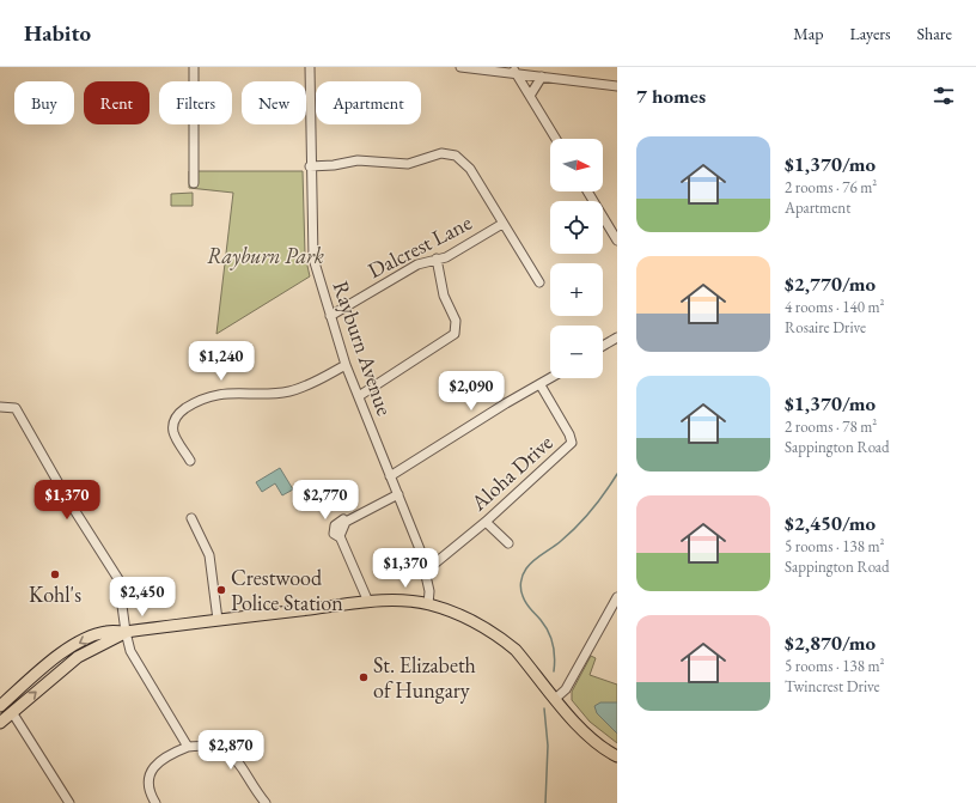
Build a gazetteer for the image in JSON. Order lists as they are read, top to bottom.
{
  "streets": {
    "street": ["Dalcrest Lane", "Rayburn Avenue", "Aloha Drive"]
  },
  "crossings": [
    ["Dalcrest Lane", "Rayburn Avenue"],
    ["Rayburn Avenue", "Aloha Drive"]
  ],
  "parks": ["Rayburn Park"],
  "places": ["Kohl's", "Crestwood Police Station", "St. Elizabeth of Hungary"],
  "north": "right",
  "page": {
    "header": "Habito",
    "nav": ["Map", "Layers", "Share"],
    "heading": "7 homes",
    "chip": [
      "Buy",
      "Rent",
      "Filters",
      "New",
      "Apartment"
    ],
    "list": [
      {
        "name": "$1,370/mo",
        "note": "2 rooms · 76 m² · Apartment"
      },
      {
        "name": "$2,770/mo",
        "note": "4 rooms · 140 m² · Rosaire Drive"
      },
      {
        "name": "$1,370/mo",
        "note": "2 rooms · 78 m² · Sappington Road"
      },
      {
        "name": "$2,450/mo",
        "note": "5 rooms · 138 m² · Sappington Road"
      },
      {
        "name": "$2,870/mo",
        "note": "5 rooms · 138 m² · Twincrest Drive"
      }
    ],
    "map_buttons": ["+", "−"],
    "price": [
      "$1,240",
      "$2,090",
      "$1,370",
      "$2,770",
      "$1,370",
      "$2,450",
      "$2,870"
    ]
  }
}
